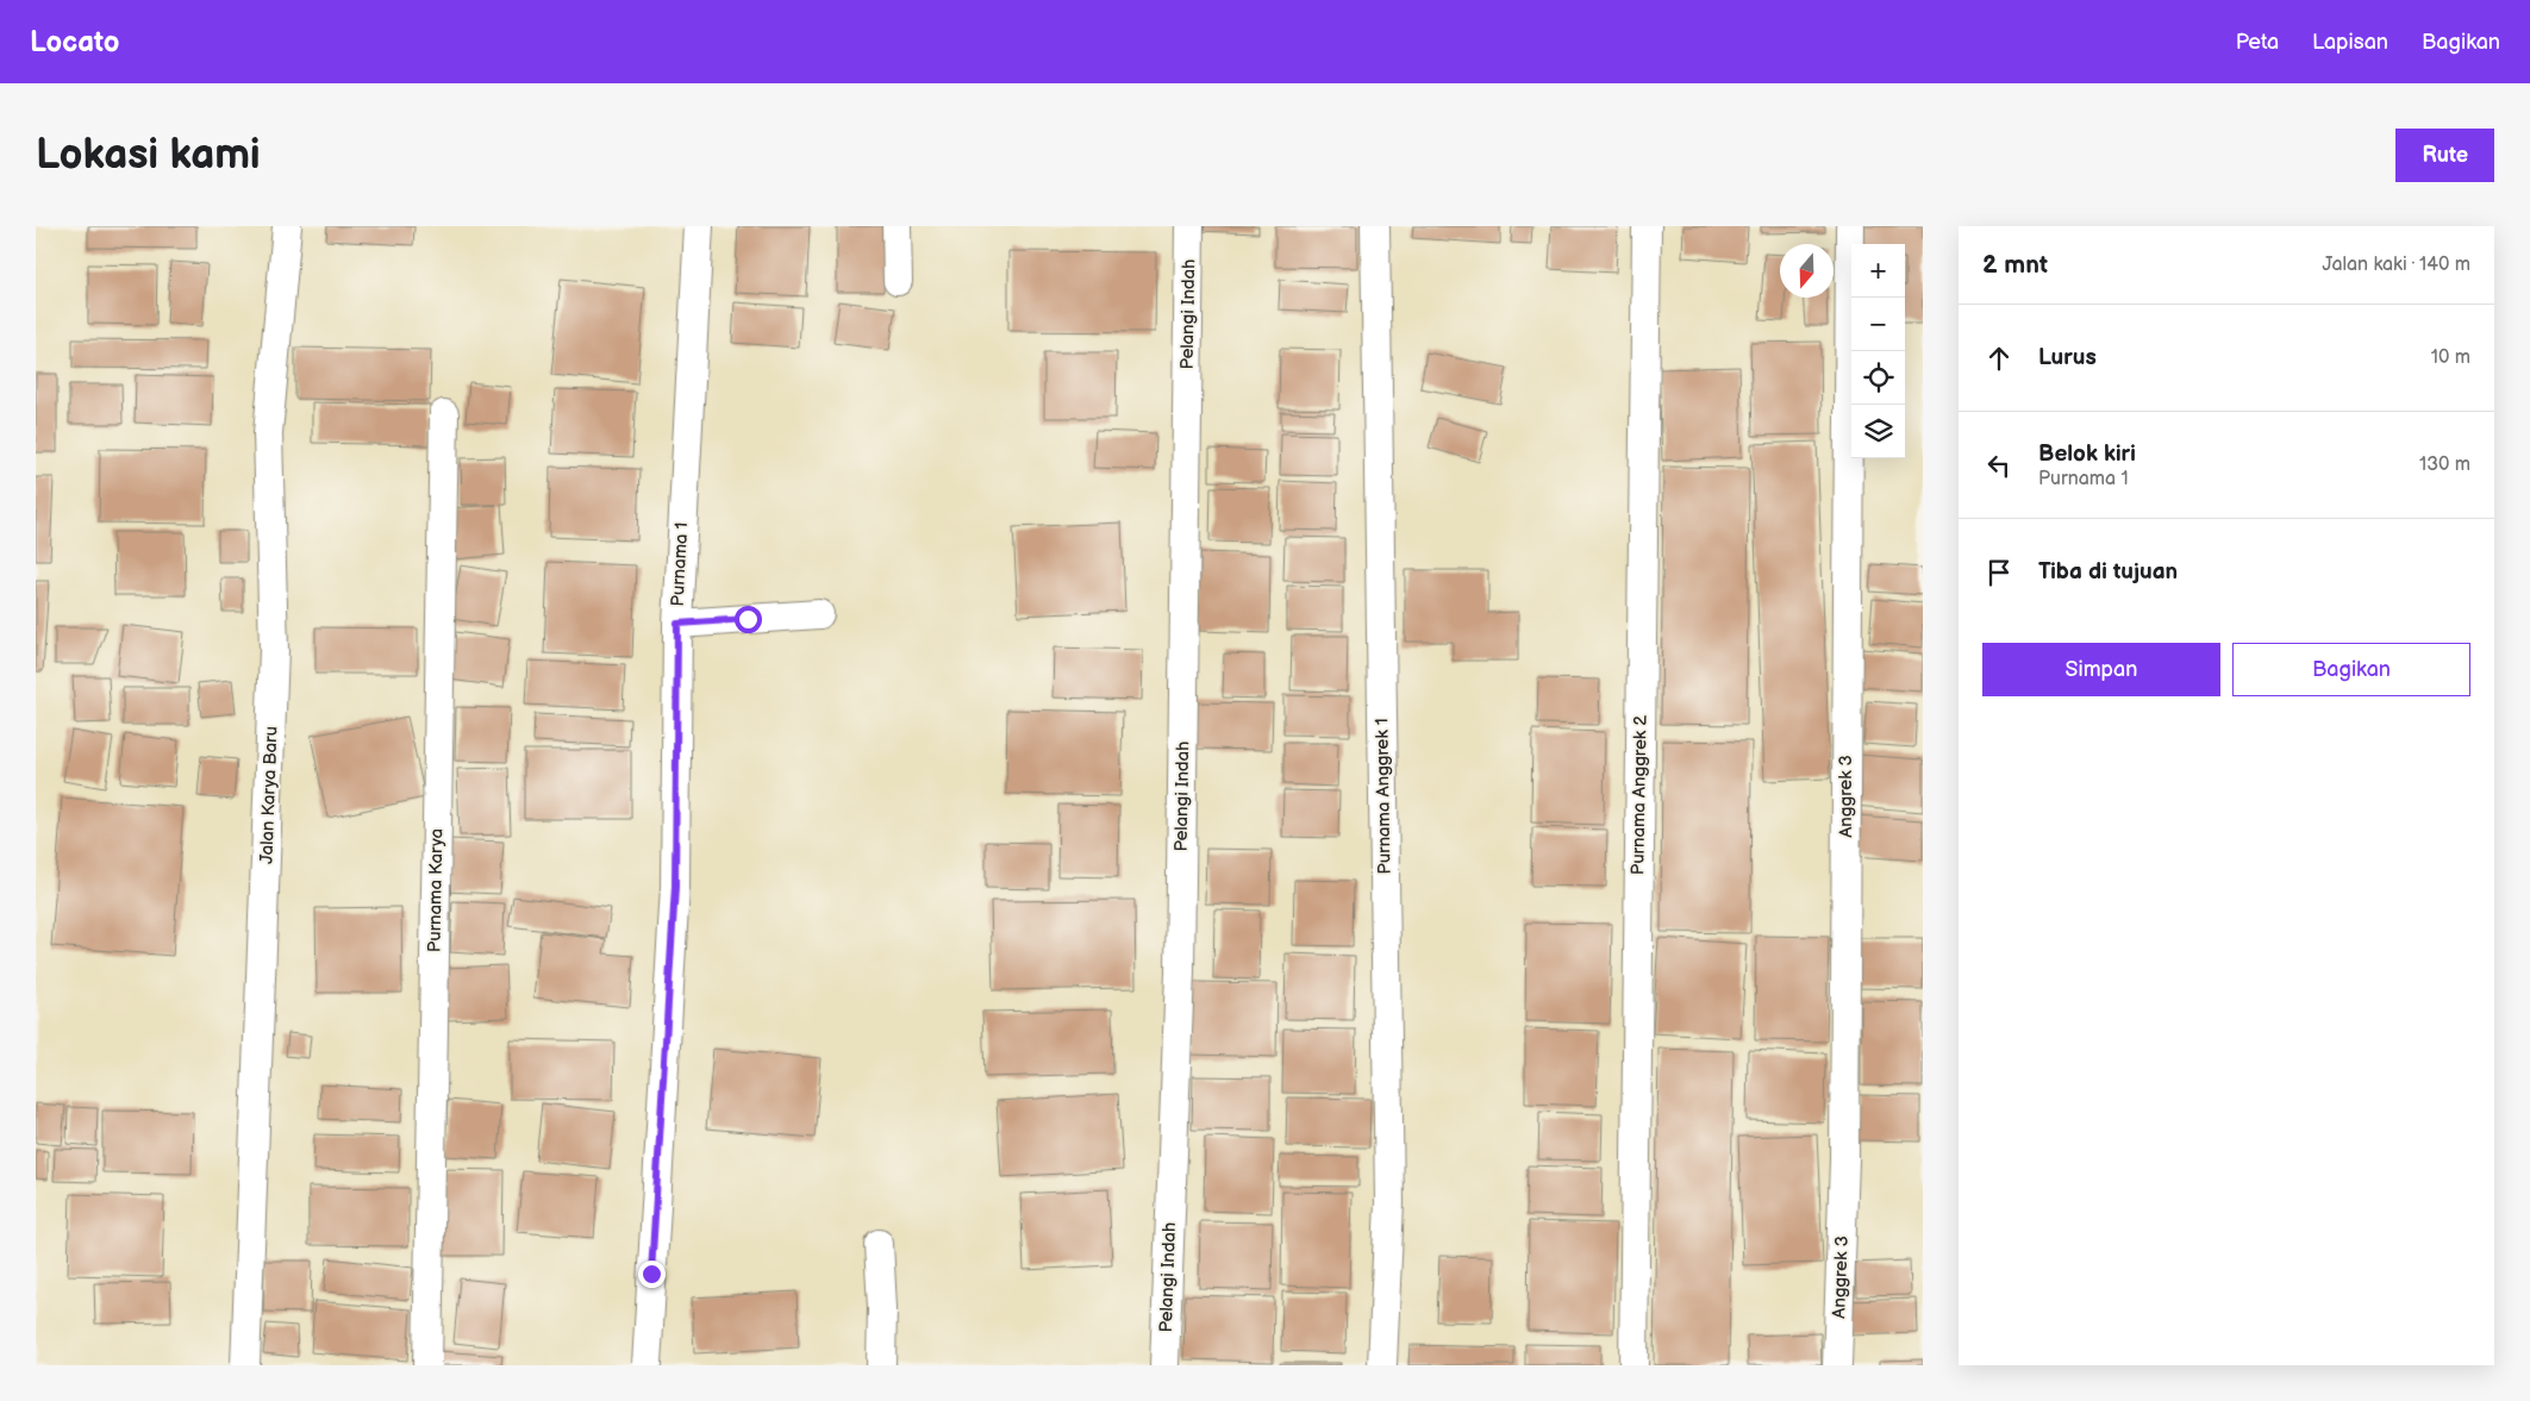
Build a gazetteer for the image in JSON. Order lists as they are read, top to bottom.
{
  "streets": {
    "street": [
      "Pelangi Indah",
      "Purnama 1",
      "Jalan Karya Baru",
      "Purnama Anggrek 2",
      "Purnama Anggrek 1",
      "Anggrek 3",
      "Purnama Karya"
    ]
  },
  "north": "bottom",
  "page": {
    "header": "Locato",
    "nav": ["Peta", "Lapisan", "Bagikan"],
    "buttons": [
      "Rute",
      ["Simpan", "Bagikan"]
    ],
    "title": "Lokasi kami",
    "heading": ["2 mnt", "Jalan kaki · 140 m"],
    "map_buttons": ["+", "−"],
    "list": [
      ["Lurus", "10 m"],
      ["Belok kiri", "Purnama 1", "130 m"],
      "Tiba di tujuan"
    ]
  }
}
